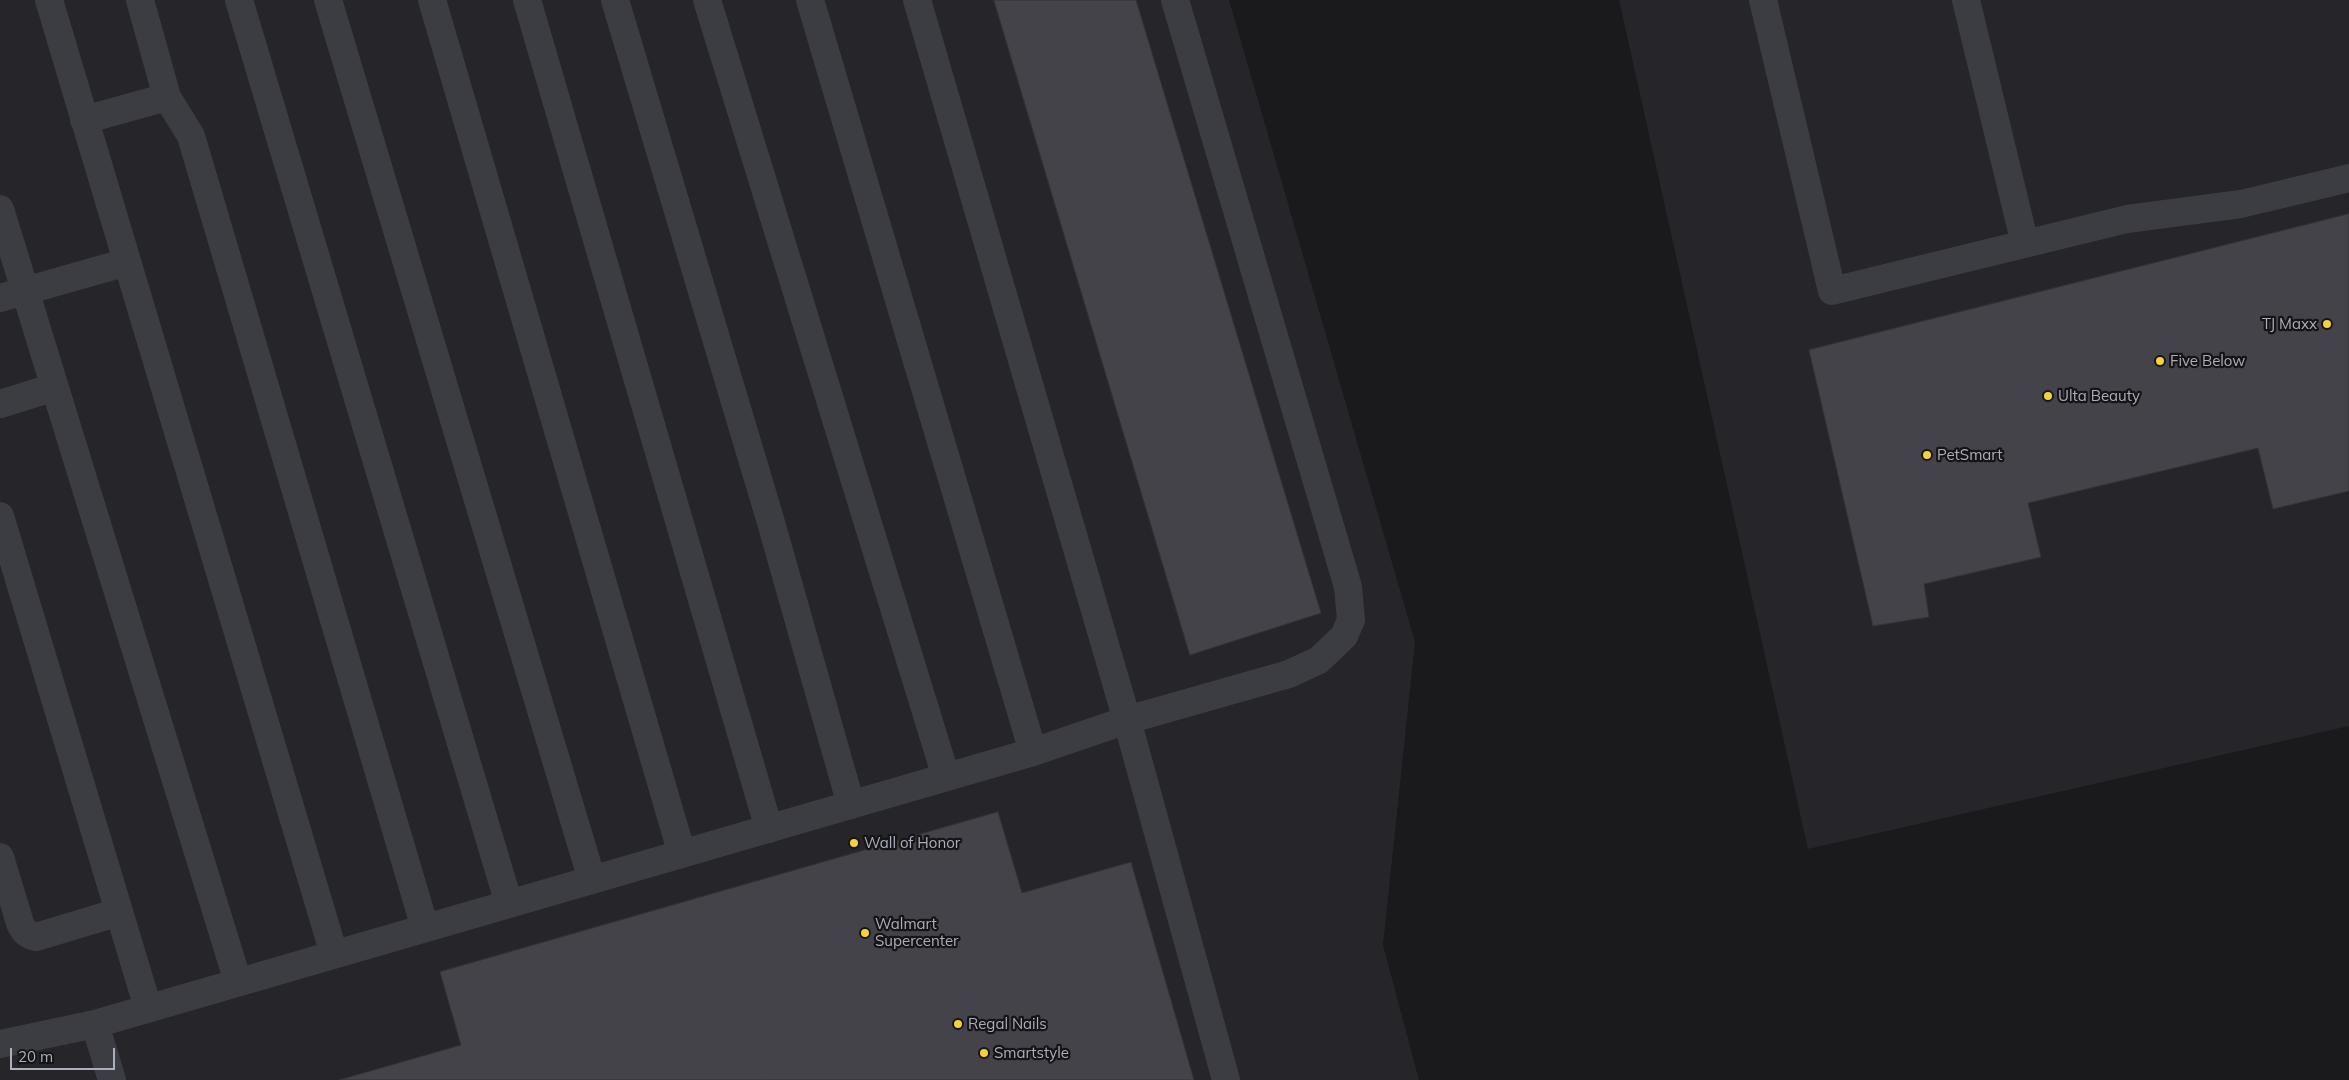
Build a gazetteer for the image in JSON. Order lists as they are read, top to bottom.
{
  "places": [
    "TJ Maxx",
    "Five Below",
    "Ulta Beauty",
    "PetSmart",
    "Wall of Honor",
    "Walmart Supercenter",
    "Regal Nails",
    "Smartstyle"
  ],
  "scale_bar": "20 m"
}
